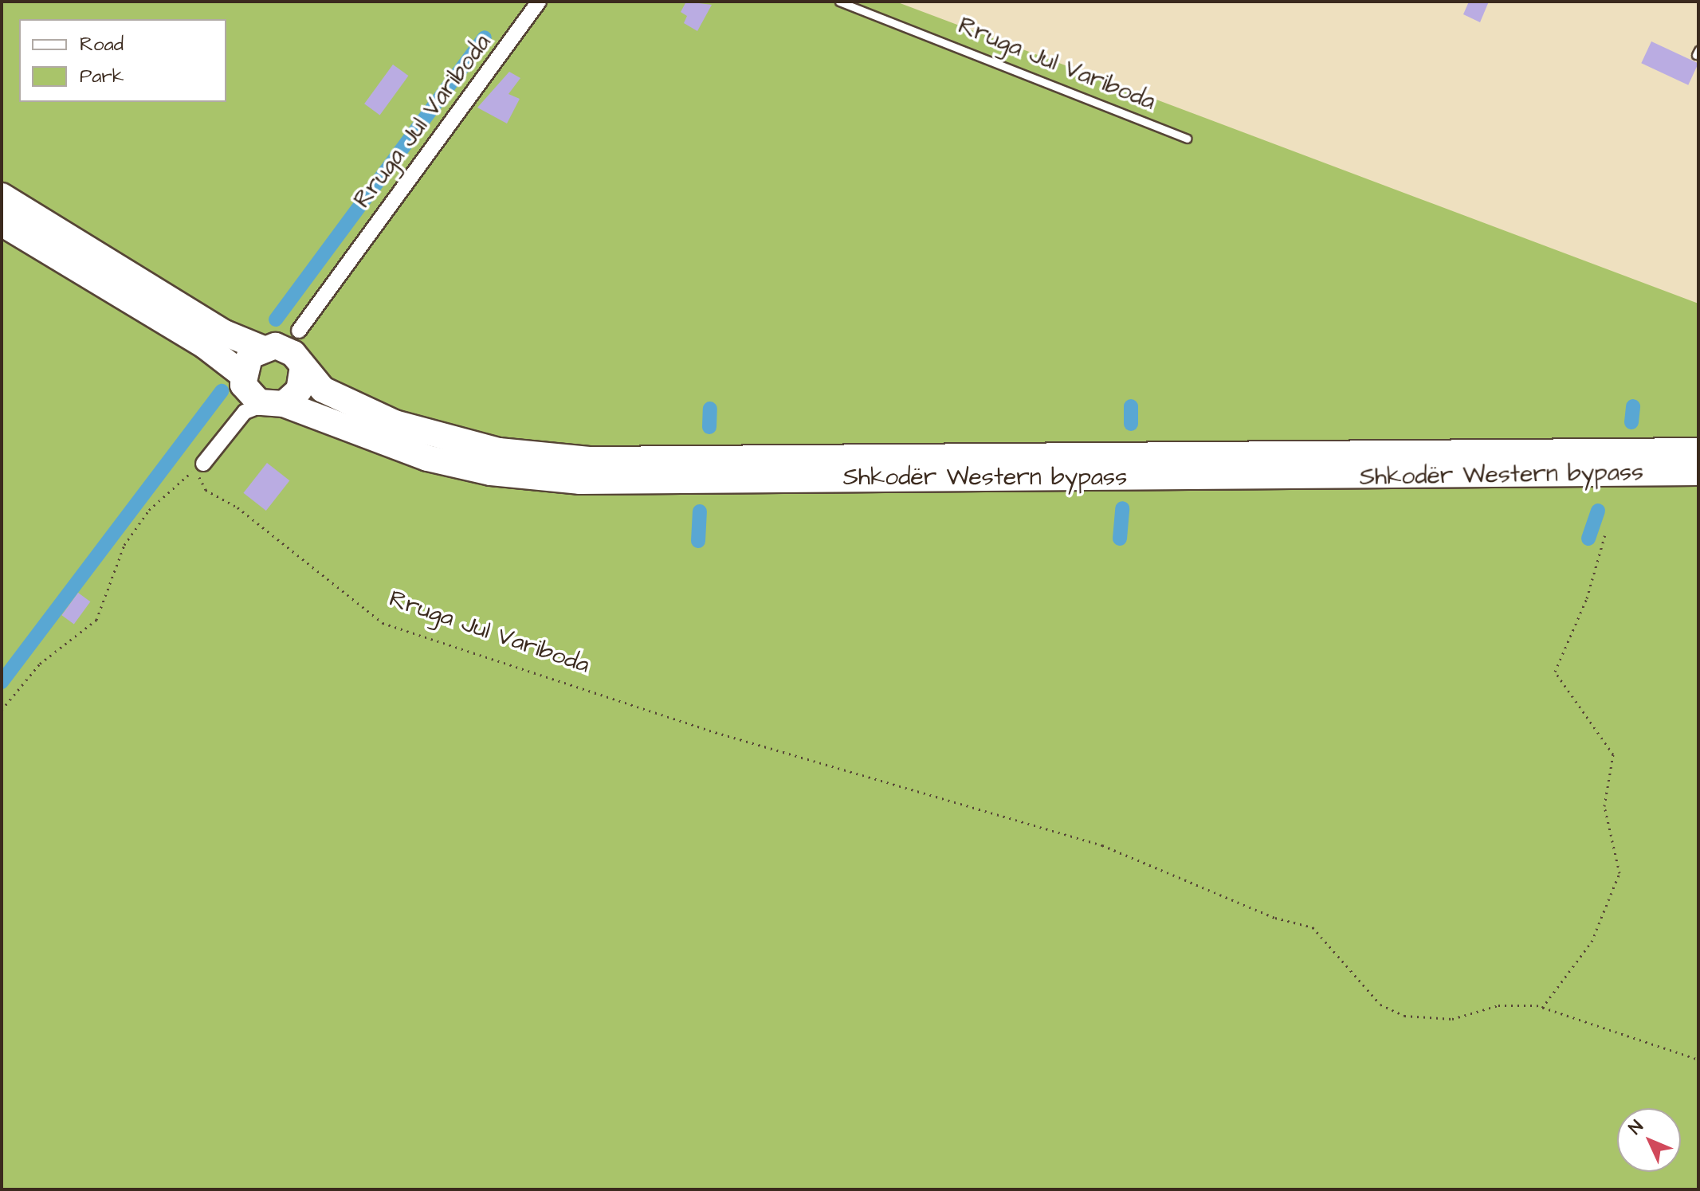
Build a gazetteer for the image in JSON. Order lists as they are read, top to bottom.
{
  "streets": {
    "highway": ["Shkodër Western bypass"],
    "street": ["Rruga Jul Variboda"]
  },
  "crossings": [
    ["Rruga Jul Variboda", "Shkodër Western bypass"]
  ],
  "legend": ["Road", "Park"],
  "north": "top left"
}
